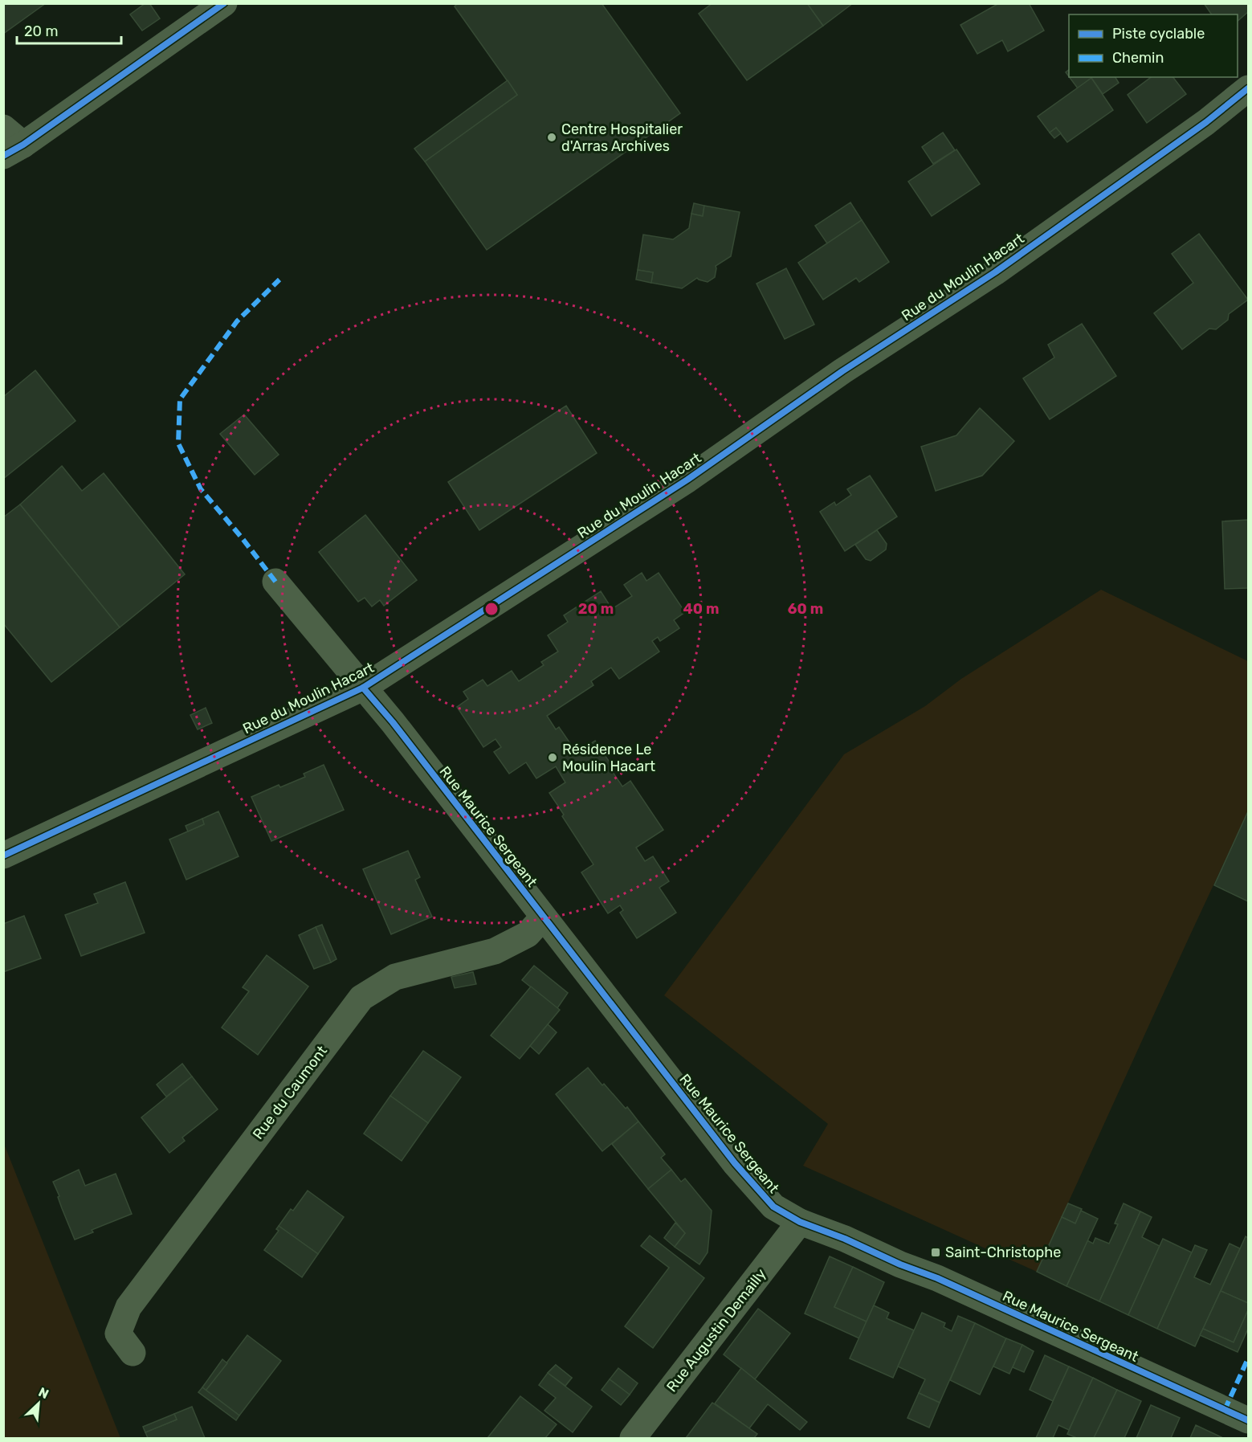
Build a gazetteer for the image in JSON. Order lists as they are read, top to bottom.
{
  "streets": {
    "street": [
      "Rue du Moulin Hacart",
      "Rue Maurice Sergeant",
      "Rue du Caumont",
      "Rue Augustin Demailly"
    ]
  },
  "crossings": [
    ["Rue du Moulin Hacart", "Rue Maurice Sergeant"],
    ["Rue Maurice Sergeant", "Rue du Caumont"],
    ["Rue Maurice Sergeant", "Rue Augustin Demailly"]
  ],
  "places": {
    "other": ["Centre Hospitalier d'Arras Archives", "Résidence Le Moulin Hacart"],
    "transit": ["Saint-Christophe"]
  },
  "legend": ["Piste cyclable", "Chemin"],
  "scale_bar": "20 m",
  "north": "top right",
  "rings": ["20 m", "40 m", "60 m"]
}
